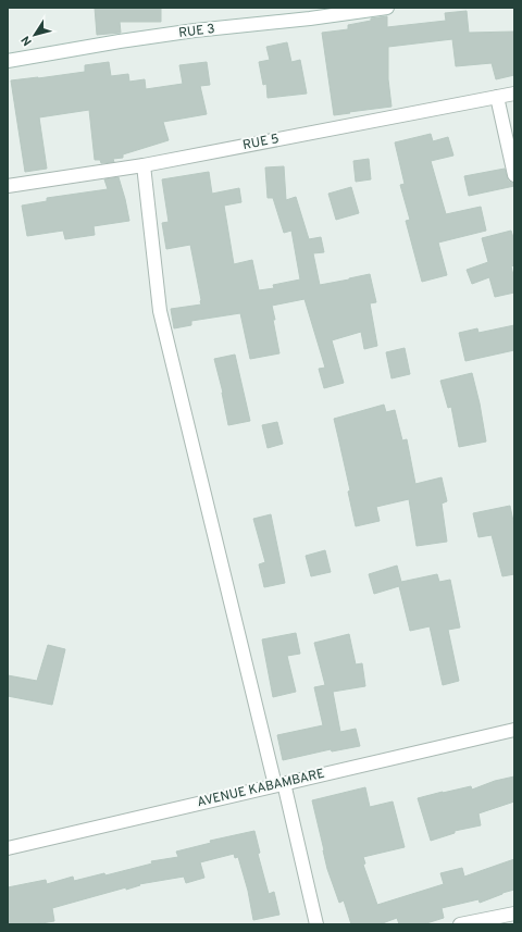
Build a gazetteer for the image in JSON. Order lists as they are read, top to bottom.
{
  "streets": {
    "street": ["RUE 3", "RUE 5", "AVENUE KABAMBARE"]
  },
  "north": "bottom left"
}
